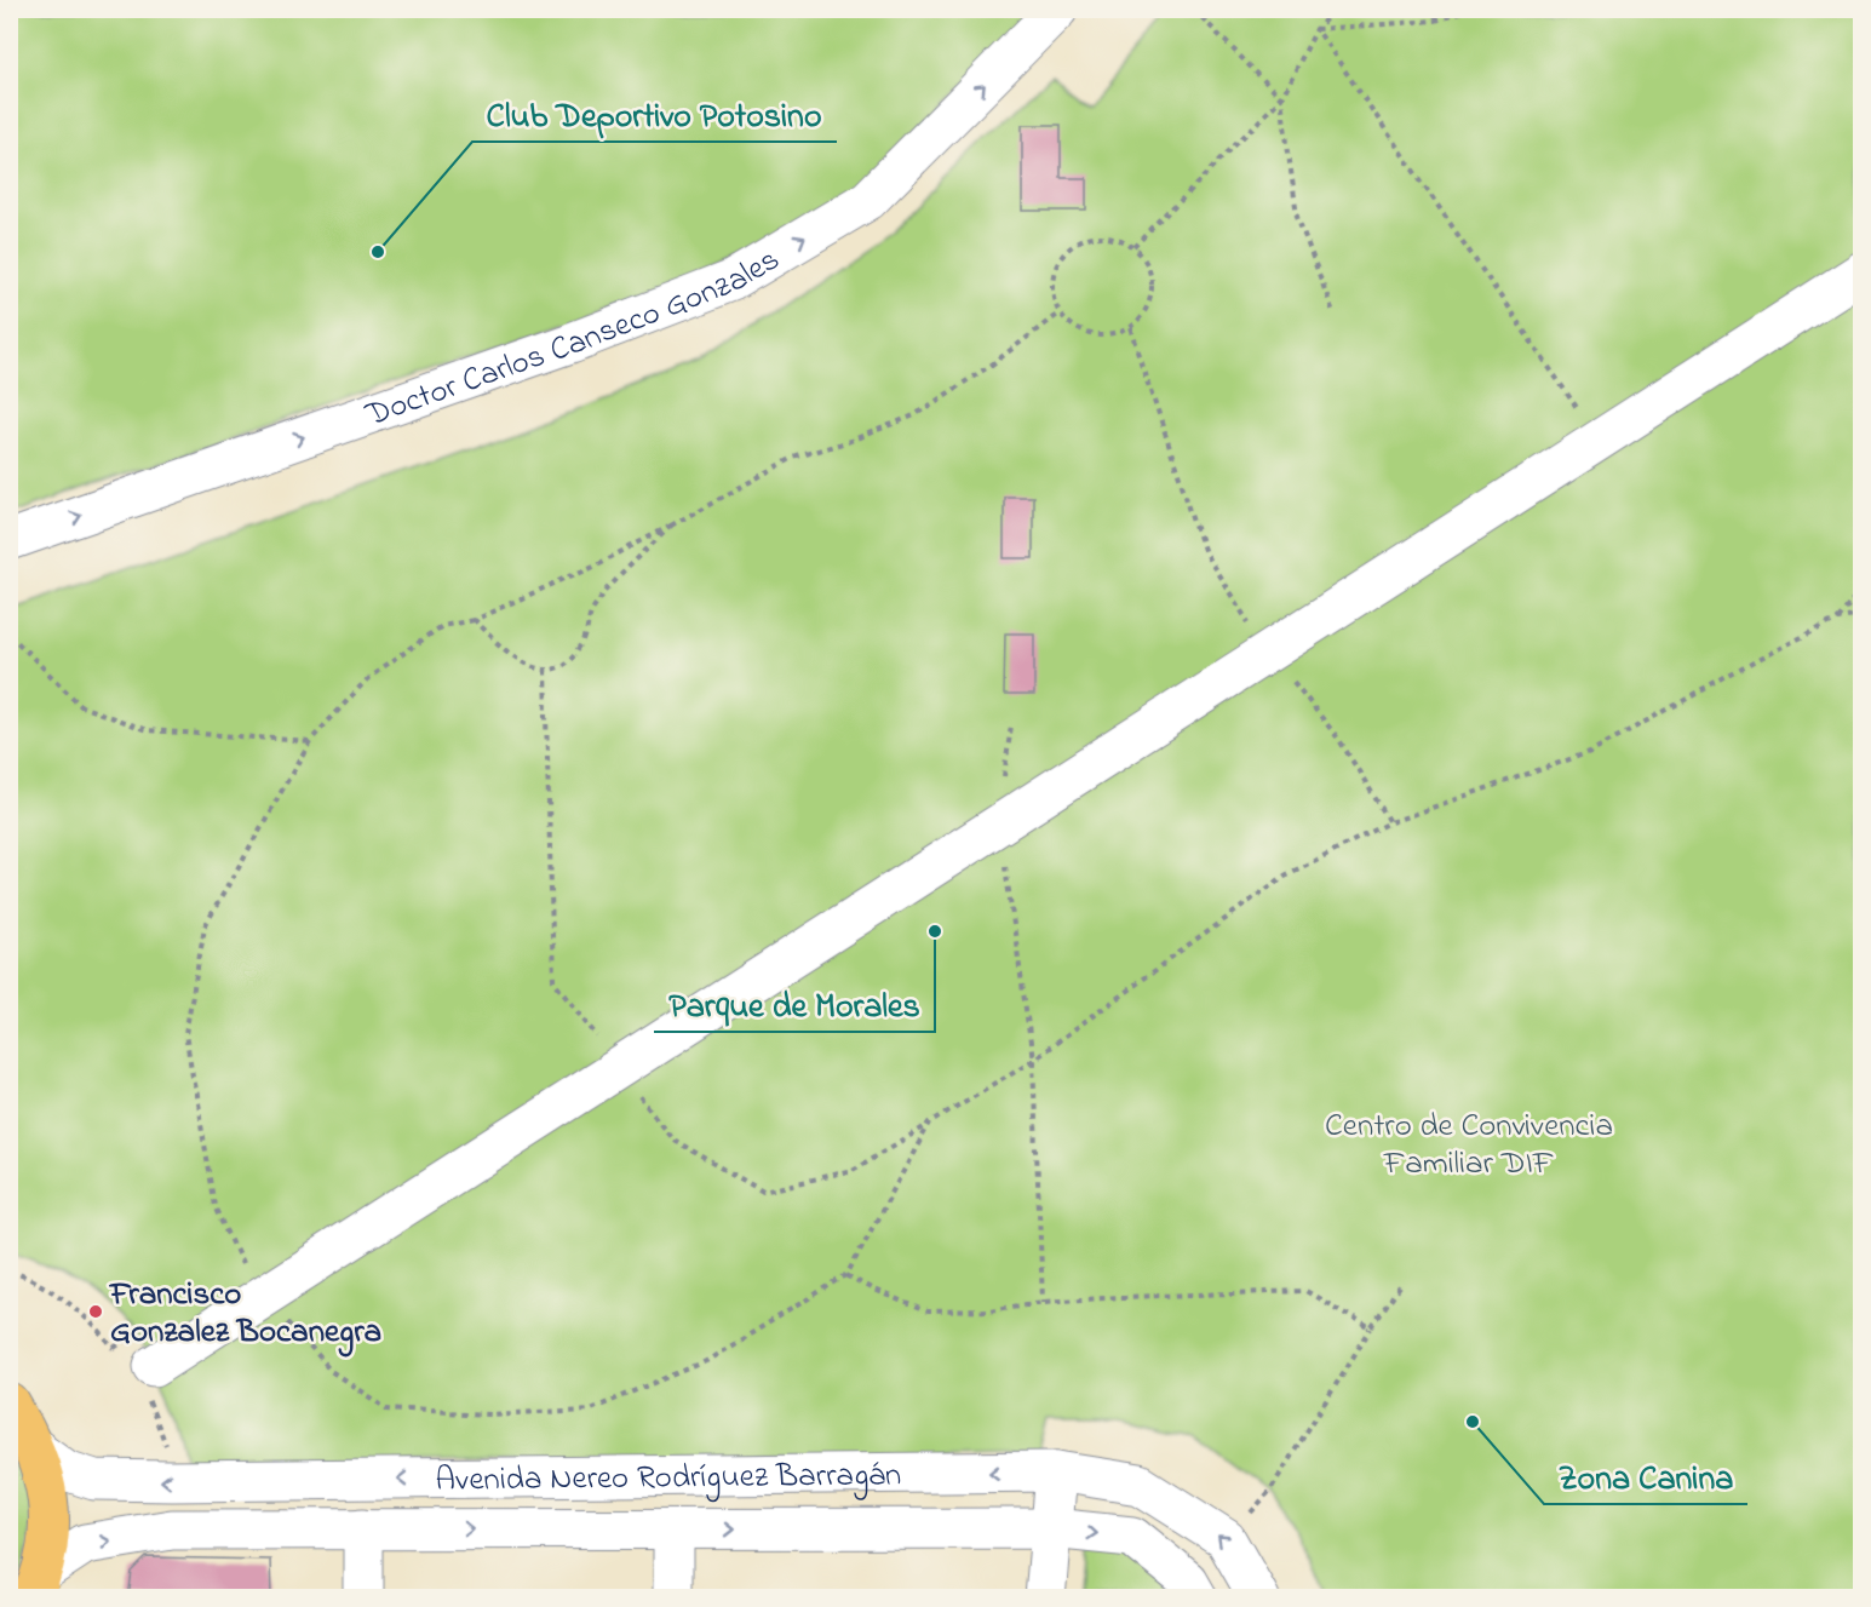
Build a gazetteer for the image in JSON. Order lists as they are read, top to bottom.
{
  "streets": {
    "street": ["Doctor Carlos Canseco Gonzales", "Avenida Nereo Rodríguez Barragán"]
  },
  "one_way": ["Doctor Carlos Canseco Gonzales"],
  "parks": ["Centro de Convivencia Familiar DIF"],
  "places": [
    "Club Deportivo Potosino",
    "Parque de Morales",
    "Francisco Gonzalez Bocanegra",
    "Zona Canina"
  ]
}
